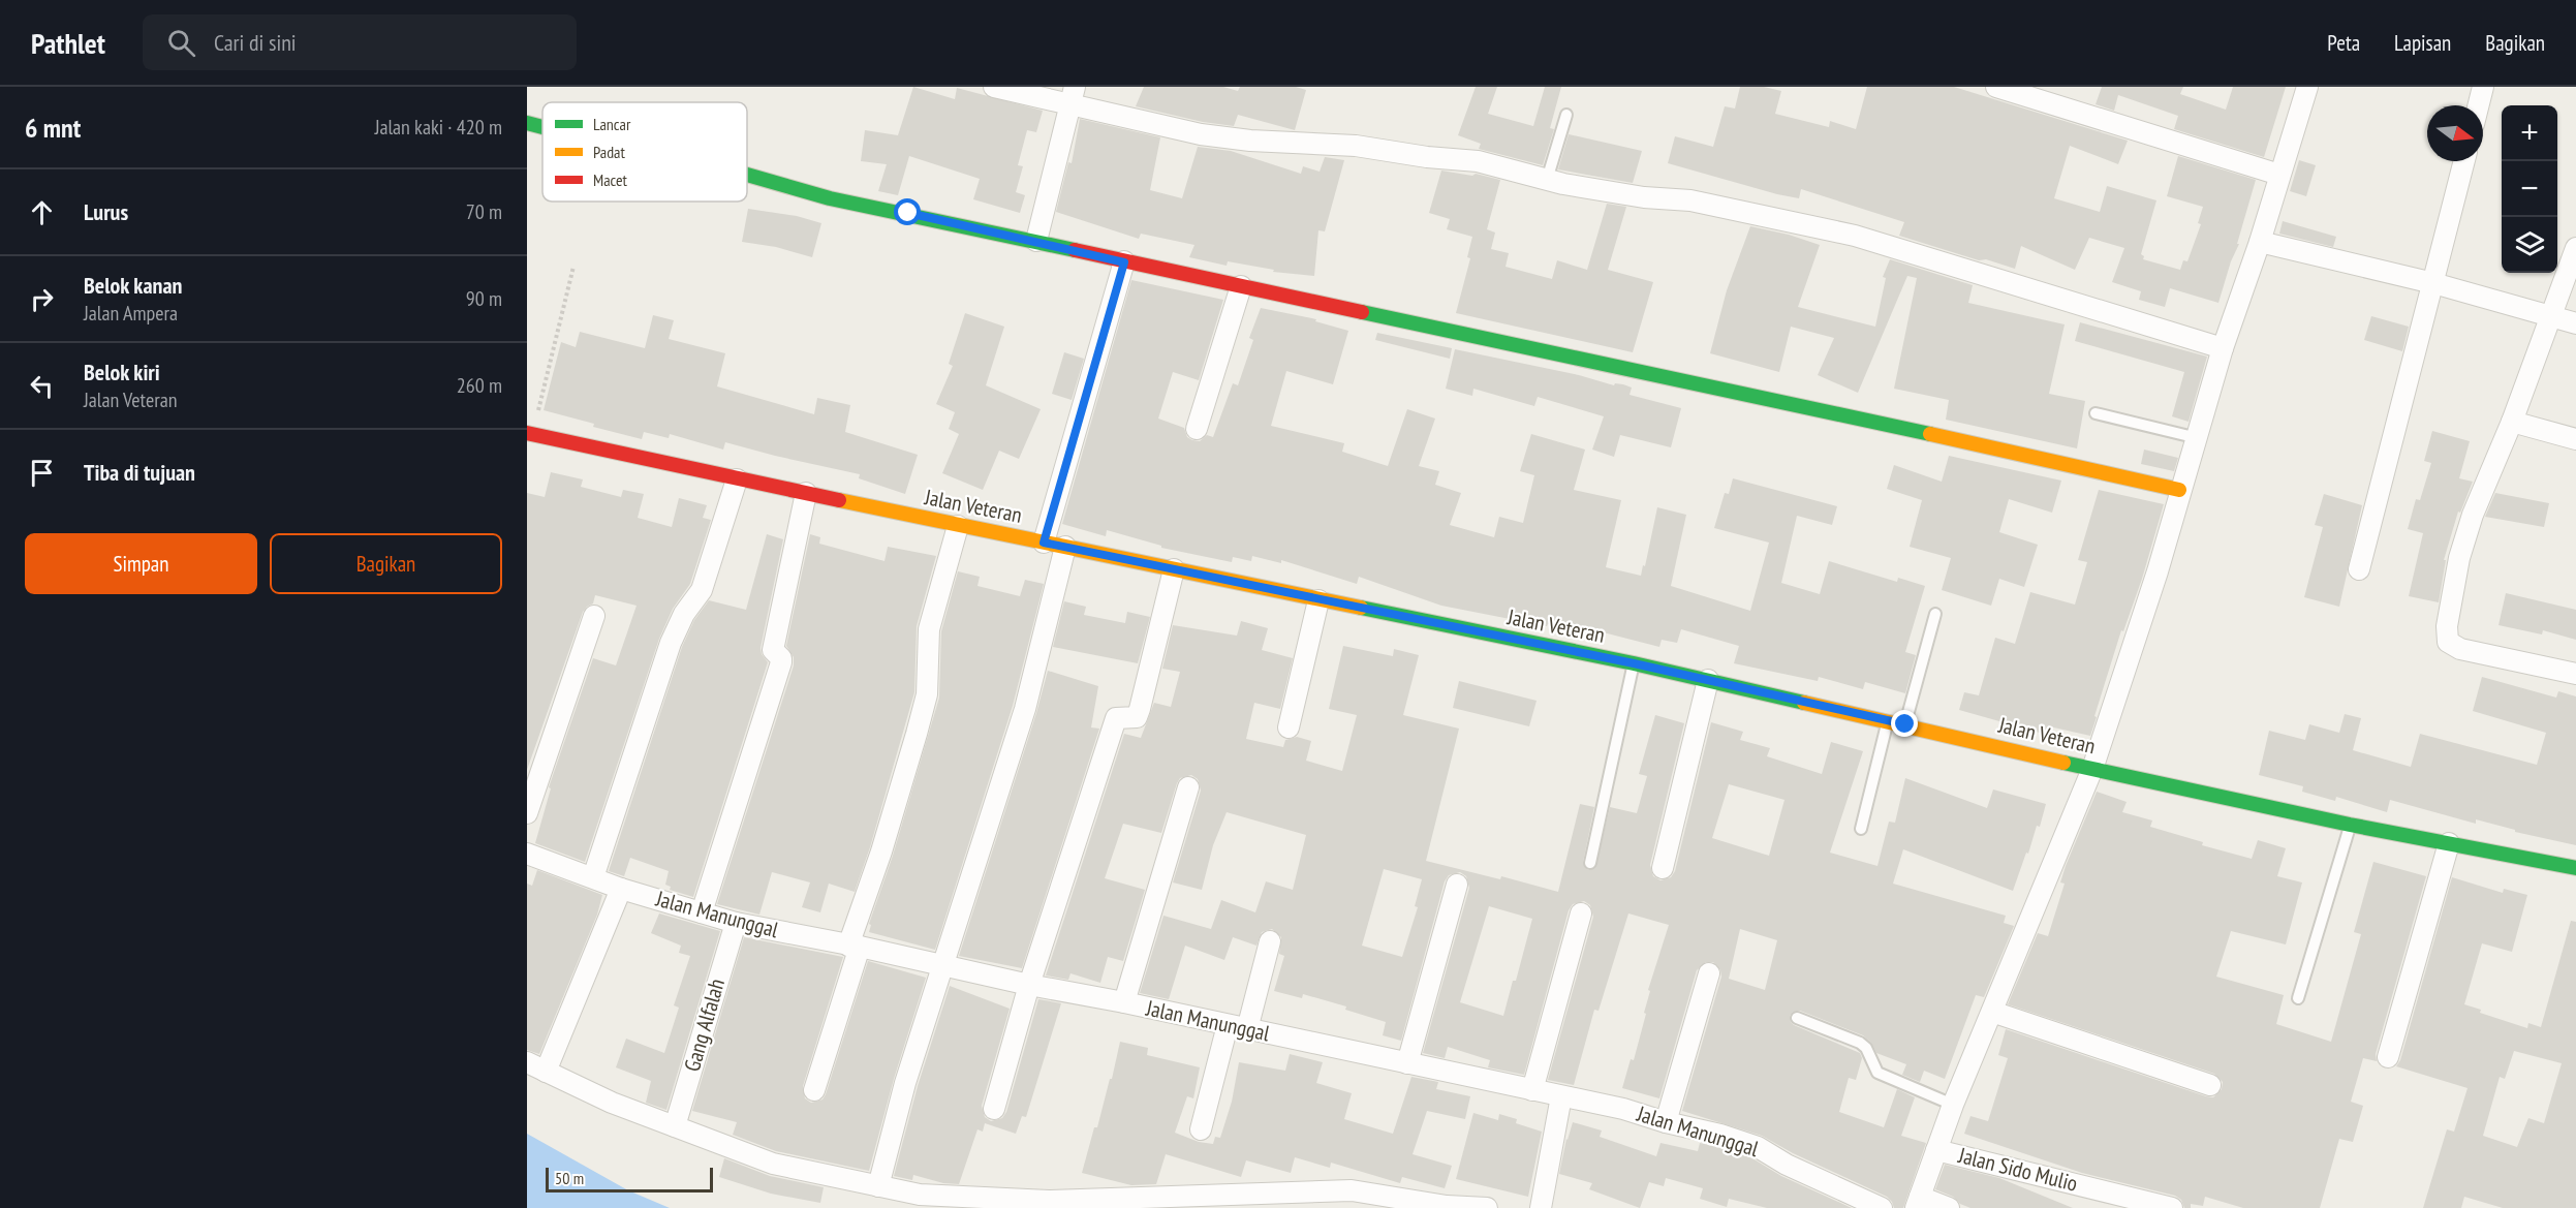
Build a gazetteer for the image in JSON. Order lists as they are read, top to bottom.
{
  "streets": {
    "main road": ["Jalan Veteran"],
    "street": ["Jalan Manunggal", "Gang Alfalah", "Jalan Sido Mulio"]
  },
  "crossings": [
    ["Jalan Manunggal", "Gang Alfalah"]
  ],
  "legend": ["Lancar", "Padat", "Macet"],
  "scale_bar": "50 m",
  "north": "right",
  "page": {
    "header": "Pathlet",
    "search": "Cari di sini",
    "nav": ["Peta", "Lapisan", "Bagikan"],
    "heading": ["6 mnt", "Jalan kaki · 420 m"],
    "map_buttons": ["+", "−"],
    "list": [
      ["Lurus", "70 m"],
      ["Belok kanan", "Jalan Ampera", "90 m"],
      ["Belok kiri", "Jalan Veteran", "260 m"],
      "Tiba di tujuan"
    ],
    "buttons": ["Simpan", "Bagikan"],
    "scale": "50 m"
  }
}
